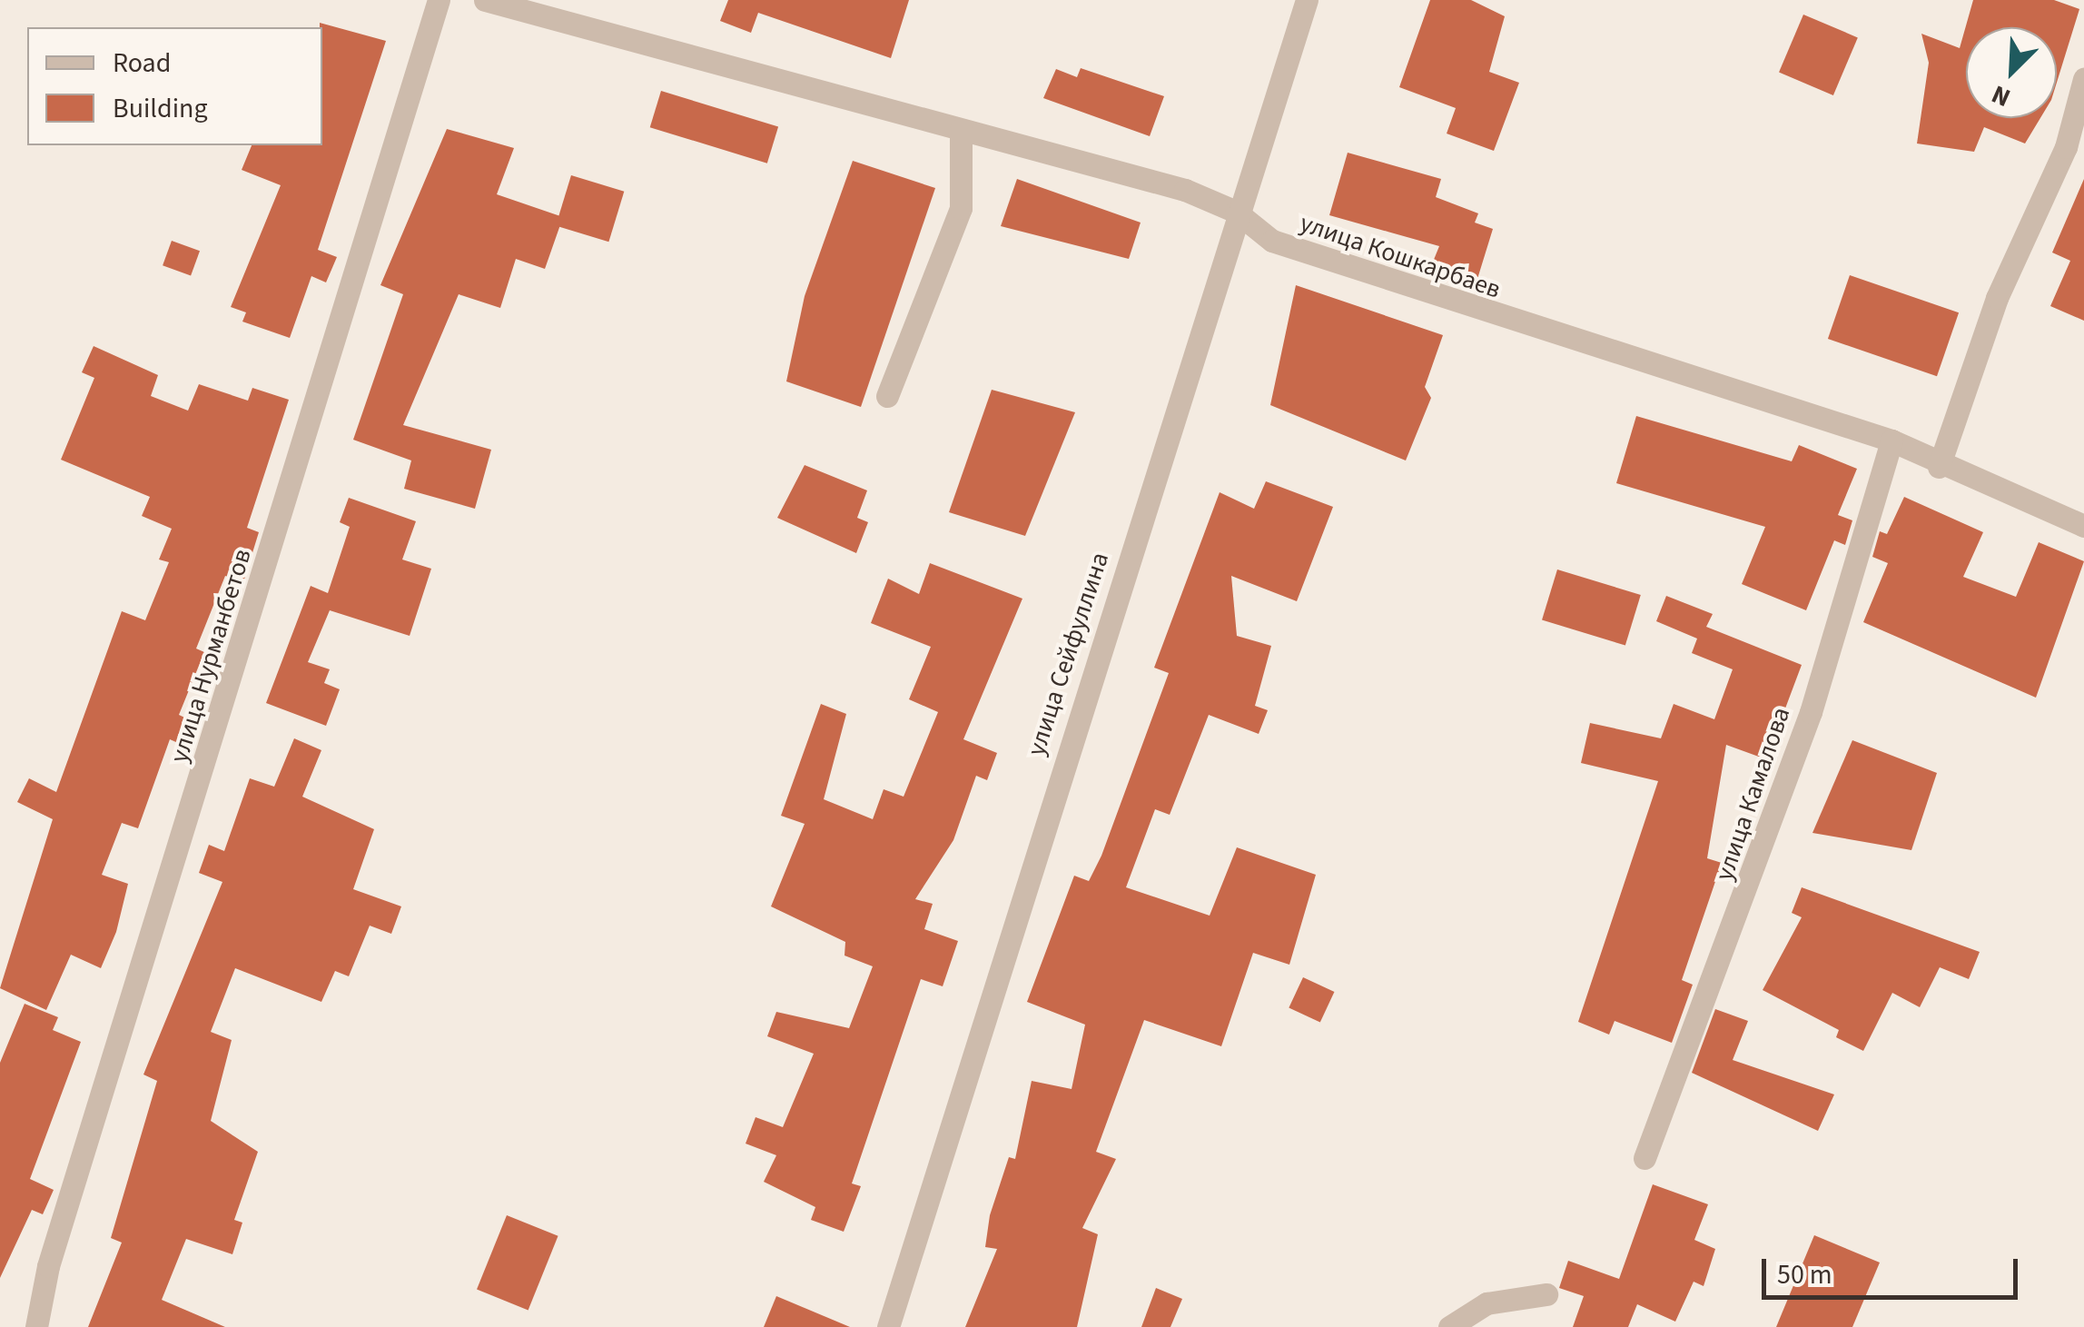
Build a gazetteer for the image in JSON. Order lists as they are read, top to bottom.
{
  "streets": {
    "street": [
      "улица Кошкарбаев",
      "улица Сейфуллина",
      "улица Нурманбетов",
      "улица Камалова"
    ]
  },
  "crossings": [
    ["улица Кошкарбаев", "улица Сейфуллина"],
    ["улица Кошкарбаев", "улица Камалова"]
  ],
  "legend": ["Road", "Building"],
  "scale_bar": "50 m",
  "north": "bottom left"
}
